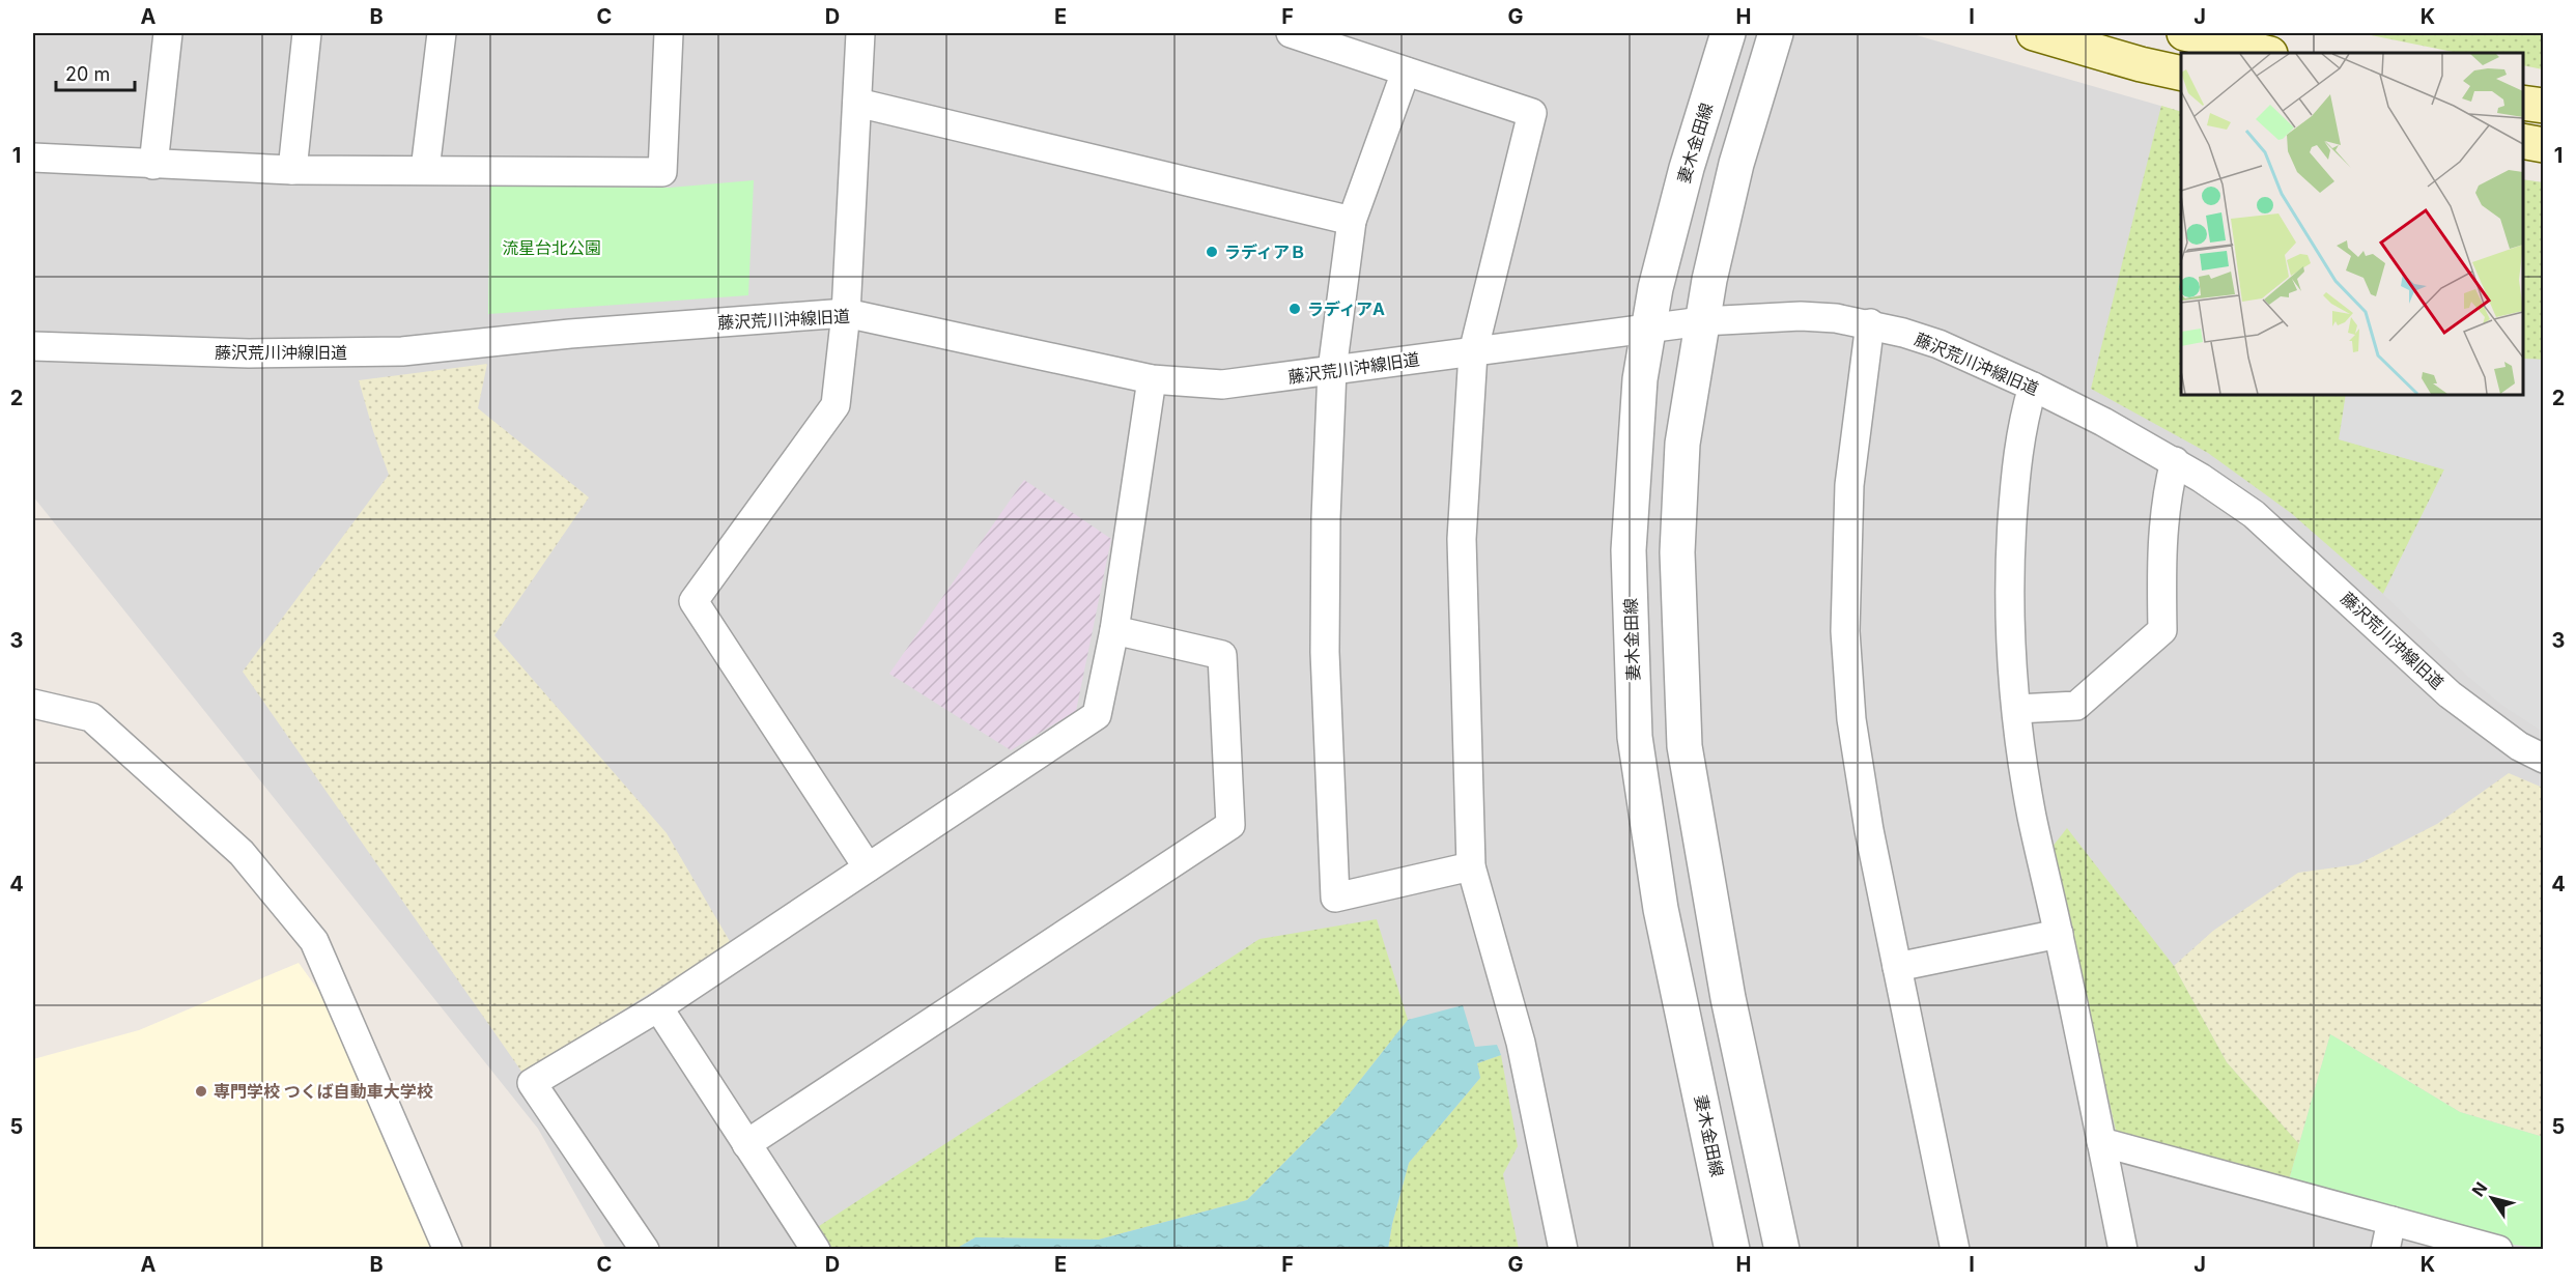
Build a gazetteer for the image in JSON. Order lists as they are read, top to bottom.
{
  "streets": {
    "street": ["妻木金田線", "藤沢荒川沖線旧道"]
  },
  "crossings": [
    ["妻木金田線", "藤沢荒川沖線旧道"]
  ],
  "parks": ["流星台北公園"],
  "places": ["ラディアＢ", "ラディアA", "専門学校 つくば自動車大学校"],
  "scale_bar": "20 m",
  "north": "top left",
  "grid": {
    "columns": [
      "A",
      "B",
      "C",
      "D",
      "E",
      "F",
      "G",
      "H",
      "I",
      "J",
      "K"
    ],
    "rows": [
      "1",
      "2",
      "3",
      "4",
      "5"
    ]
  }
}
